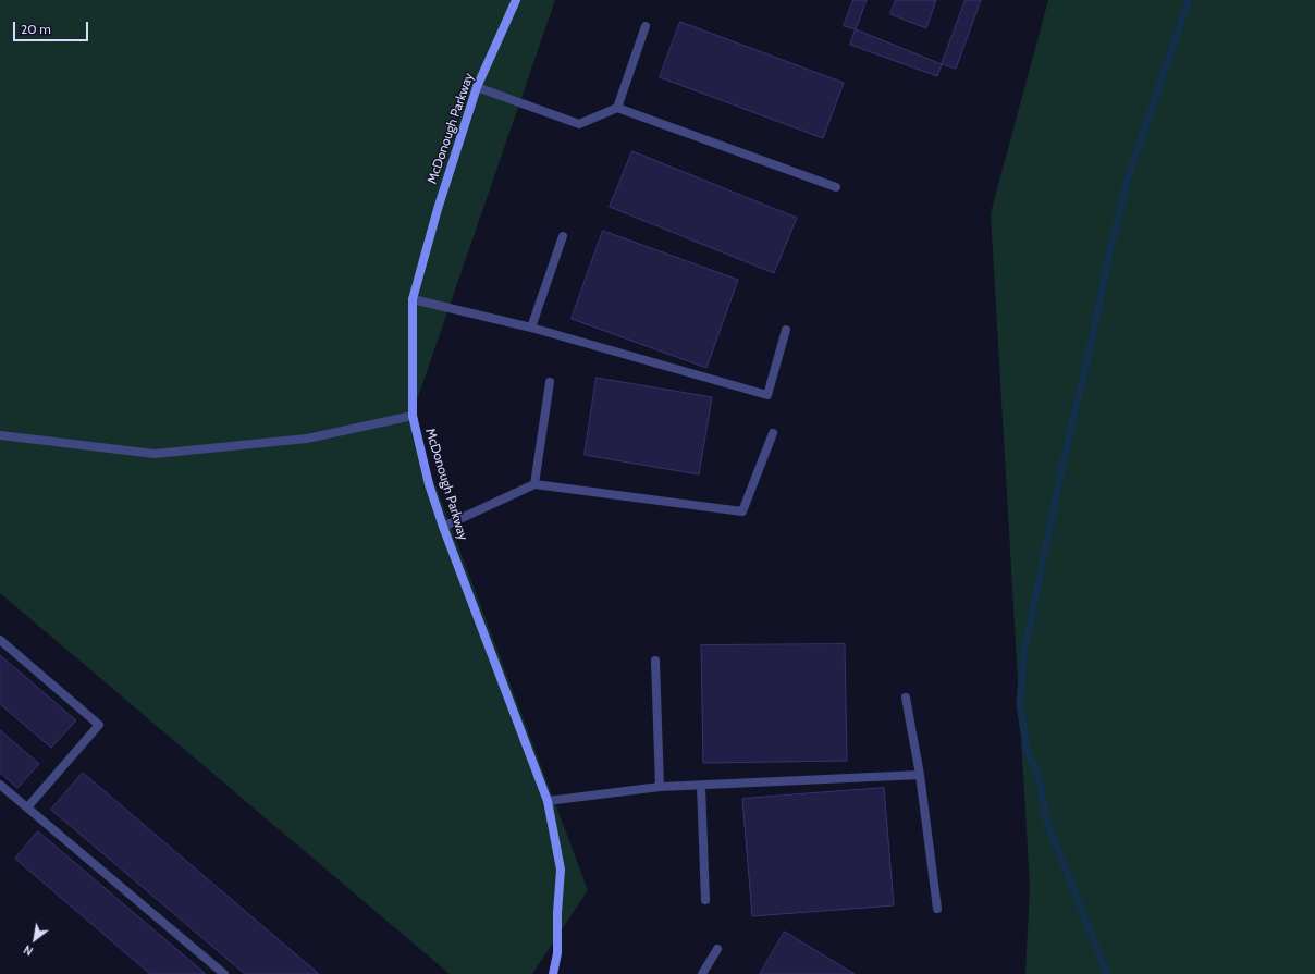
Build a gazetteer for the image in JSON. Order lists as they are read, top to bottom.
{
  "streets": {
    "street": ["McDonough Parkway"]
  },
  "scale_bar": "20 m",
  "north": "bottom left"
}
